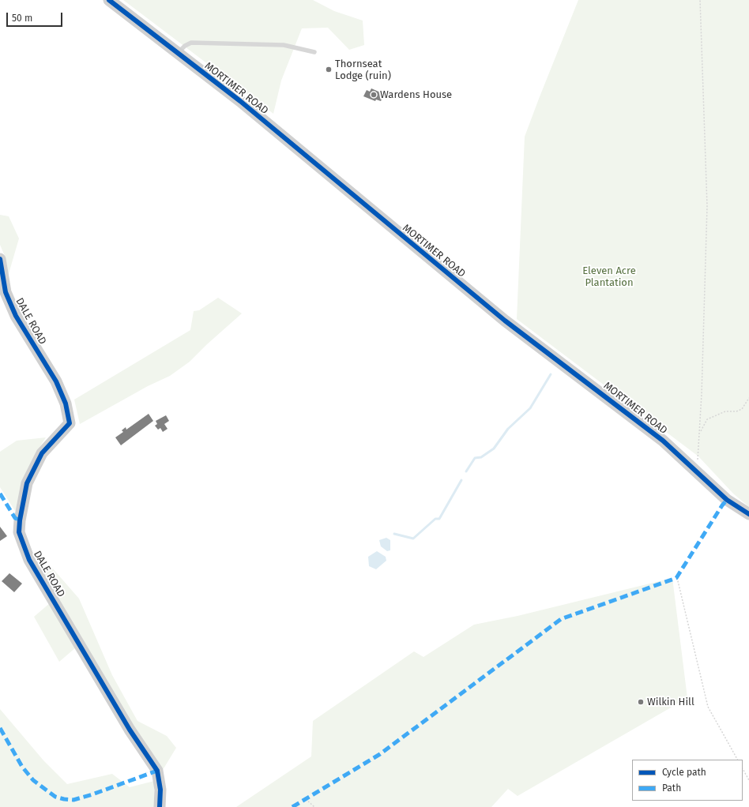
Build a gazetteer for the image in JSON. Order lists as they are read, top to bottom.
{
  "streets": {
    "street": ["MORTIMER ROAD", "DALE ROAD"]
  },
  "parks": ["Eleven Acre Plantation"],
  "places": ["Thornseat Lodge (ruin)", "Wardens House", "Wilkin Hill"],
  "legend": ["Cycle path", "Path"],
  "scale_bar": "50 m"
}
